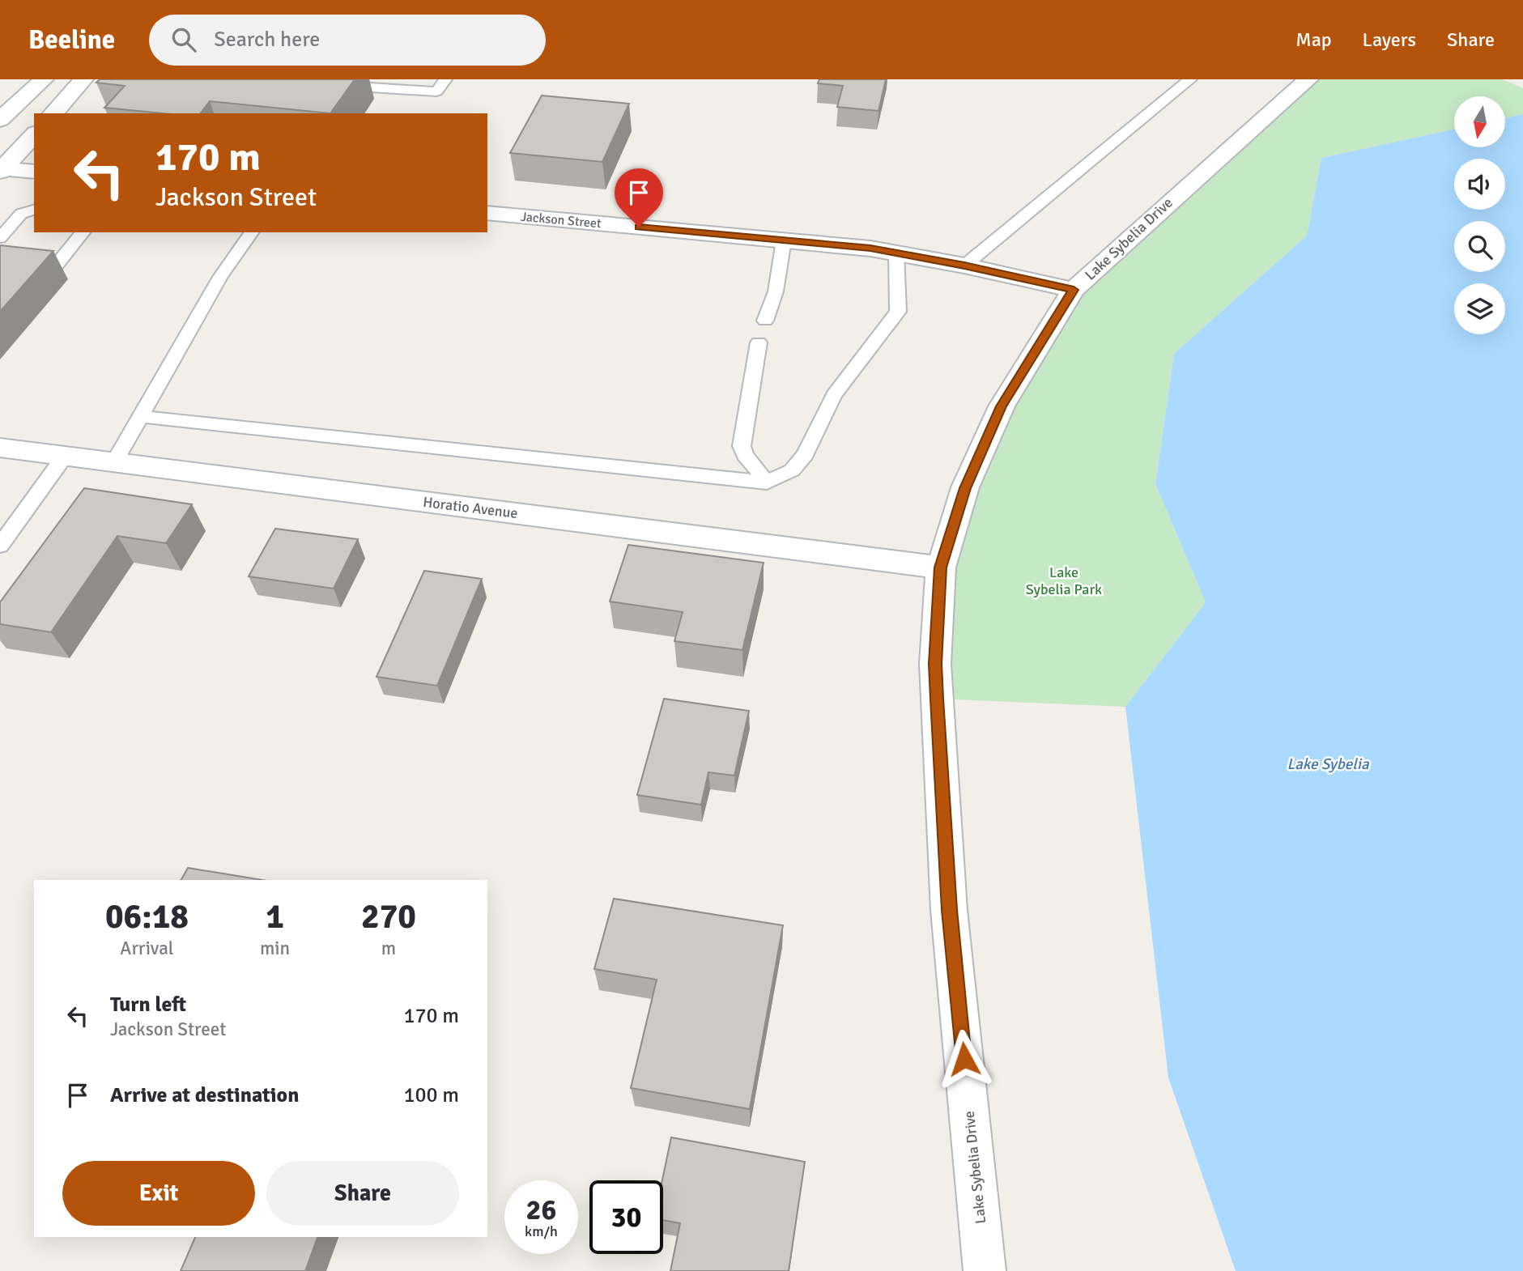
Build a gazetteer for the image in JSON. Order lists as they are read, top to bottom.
{
  "streets": {
    "street": ["Jackson Street", "Lake Sybelia Drive", "Horatio Avenue"]
  },
  "crossings": [
    ["Jackson Street", "Lake Sybelia Drive"],
    ["Lake Sybelia Drive", "Horatio Avenue"]
  ],
  "water": ["Lake Sybelia"],
  "parks": ["Lake Sybelia Park"],
  "north": "bottom",
  "page": {
    "header": "Beeline",
    "search": "Search here",
    "nav": ["Map", "Layers", "Share"],
    "turn": ["170 m", "Jackson Street"],
    "eta": [
      "06:18",
      "Arrival",
      "1",
      "min",
      "270",
      "m"
    ],
    "list": [
      {
        "name": "Turn left",
        "note": "Jackson Street",
        "value": "170 m"
      },
      {
        "name": "Arrive at destination",
        "value": "100 m"
      }
    ],
    "buttons": ["Exit", "Share"],
    "speed": "26 km/h",
    "limit": "30"
  }
}
